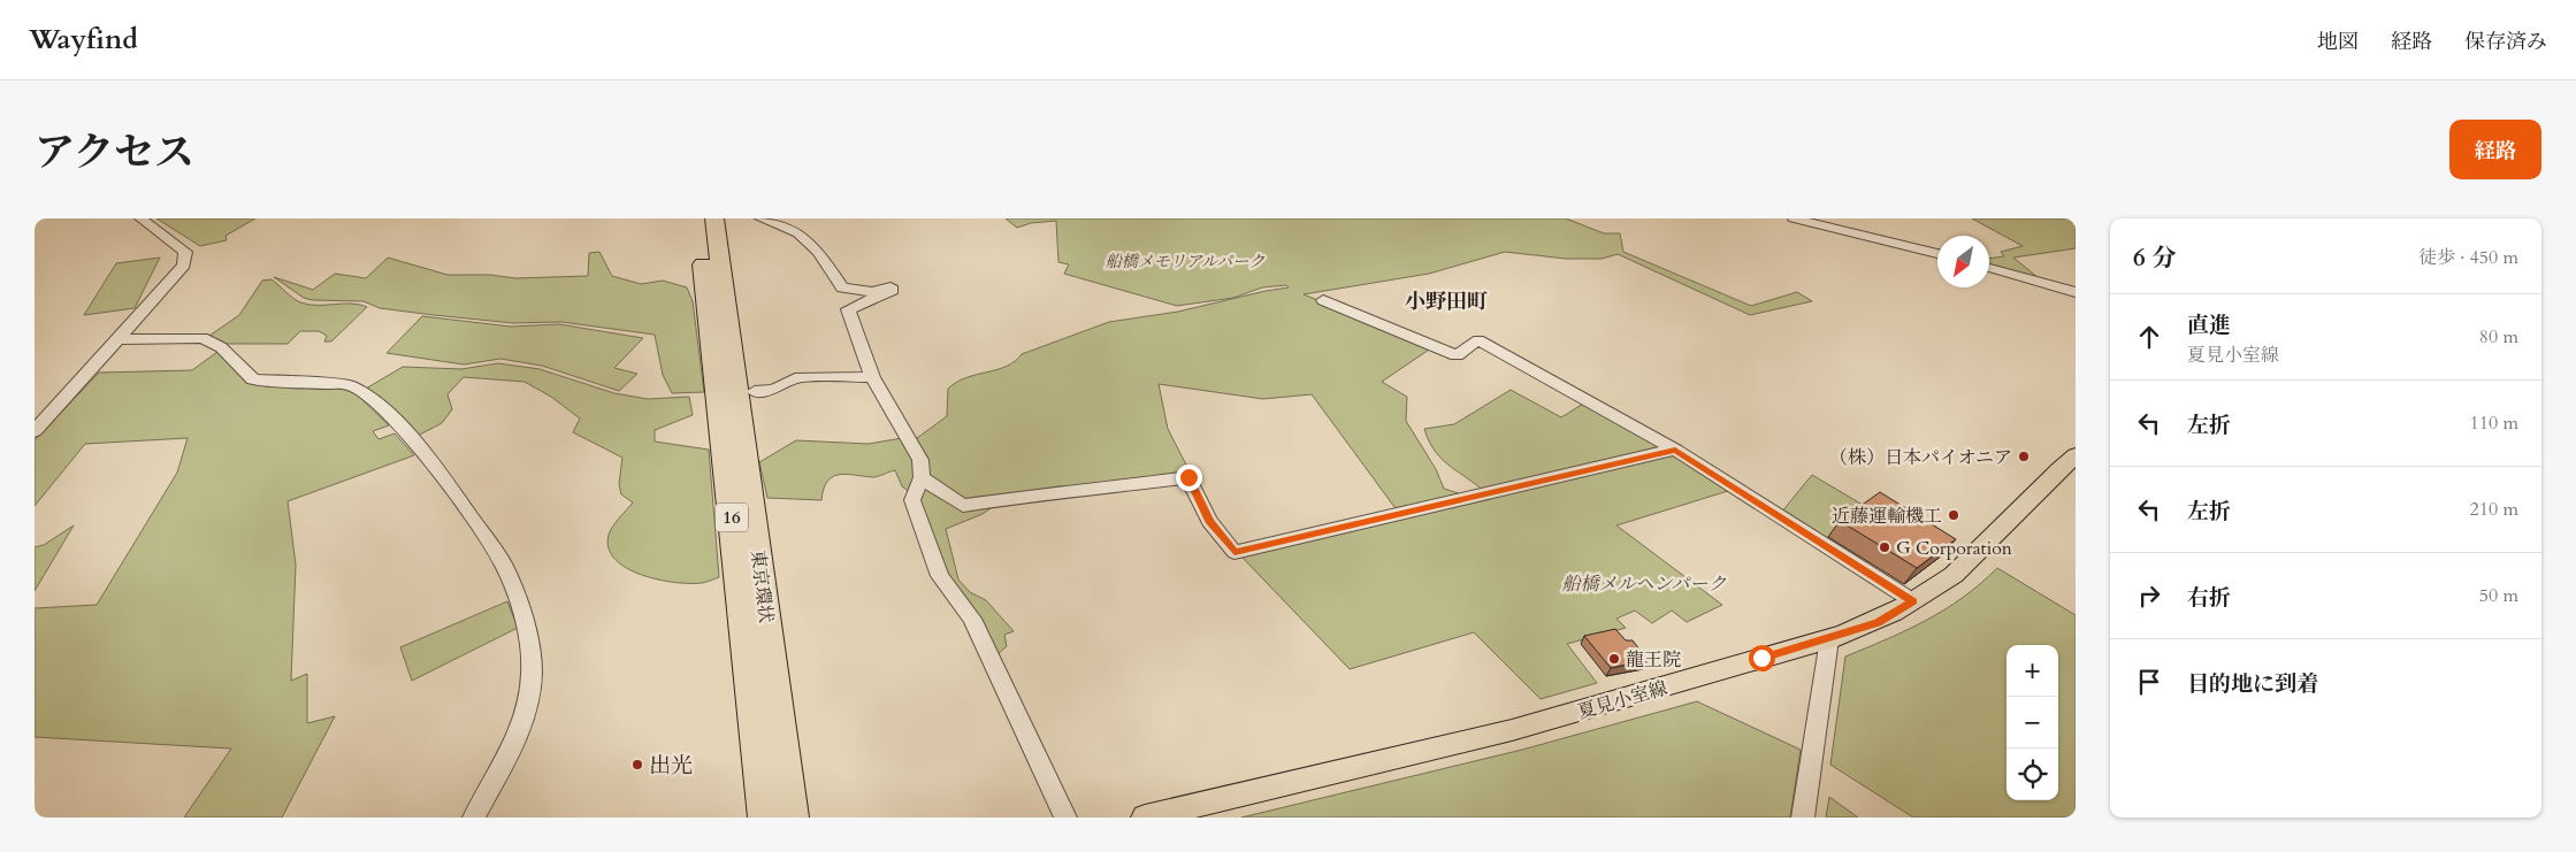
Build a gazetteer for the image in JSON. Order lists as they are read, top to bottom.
{
  "streets": {
    "highway": ["16", "東京環状"],
    "main road": ["夏見小室線"]
  },
  "districts": ["小野田町"],
  "parks": ["船橋メモリアルパーク", "船橋メルヘンパーク"],
  "places": [
    "（株）日本パイオニア",
    "近藤運輸機工",
    "G Corporation",
    "龍王院",
    "出光"
  ],
  "north": "bottom left",
  "page": {
    "header": "Wayfind",
    "nav": ["地図", "経路", "保存済み"],
    "title": "アクセス",
    "buttons": "経路",
    "heading": ["6 分", "徒歩 · 450 m"],
    "list": [
      ["直進", "夏見小室線", "80 m"],
      ["左折", "110 m"],
      ["左折", "210 m"],
      ["右折", "50 m"],
      "目的地に到着"
    ],
    "map_buttons": ["+", "−"]
  }
}
